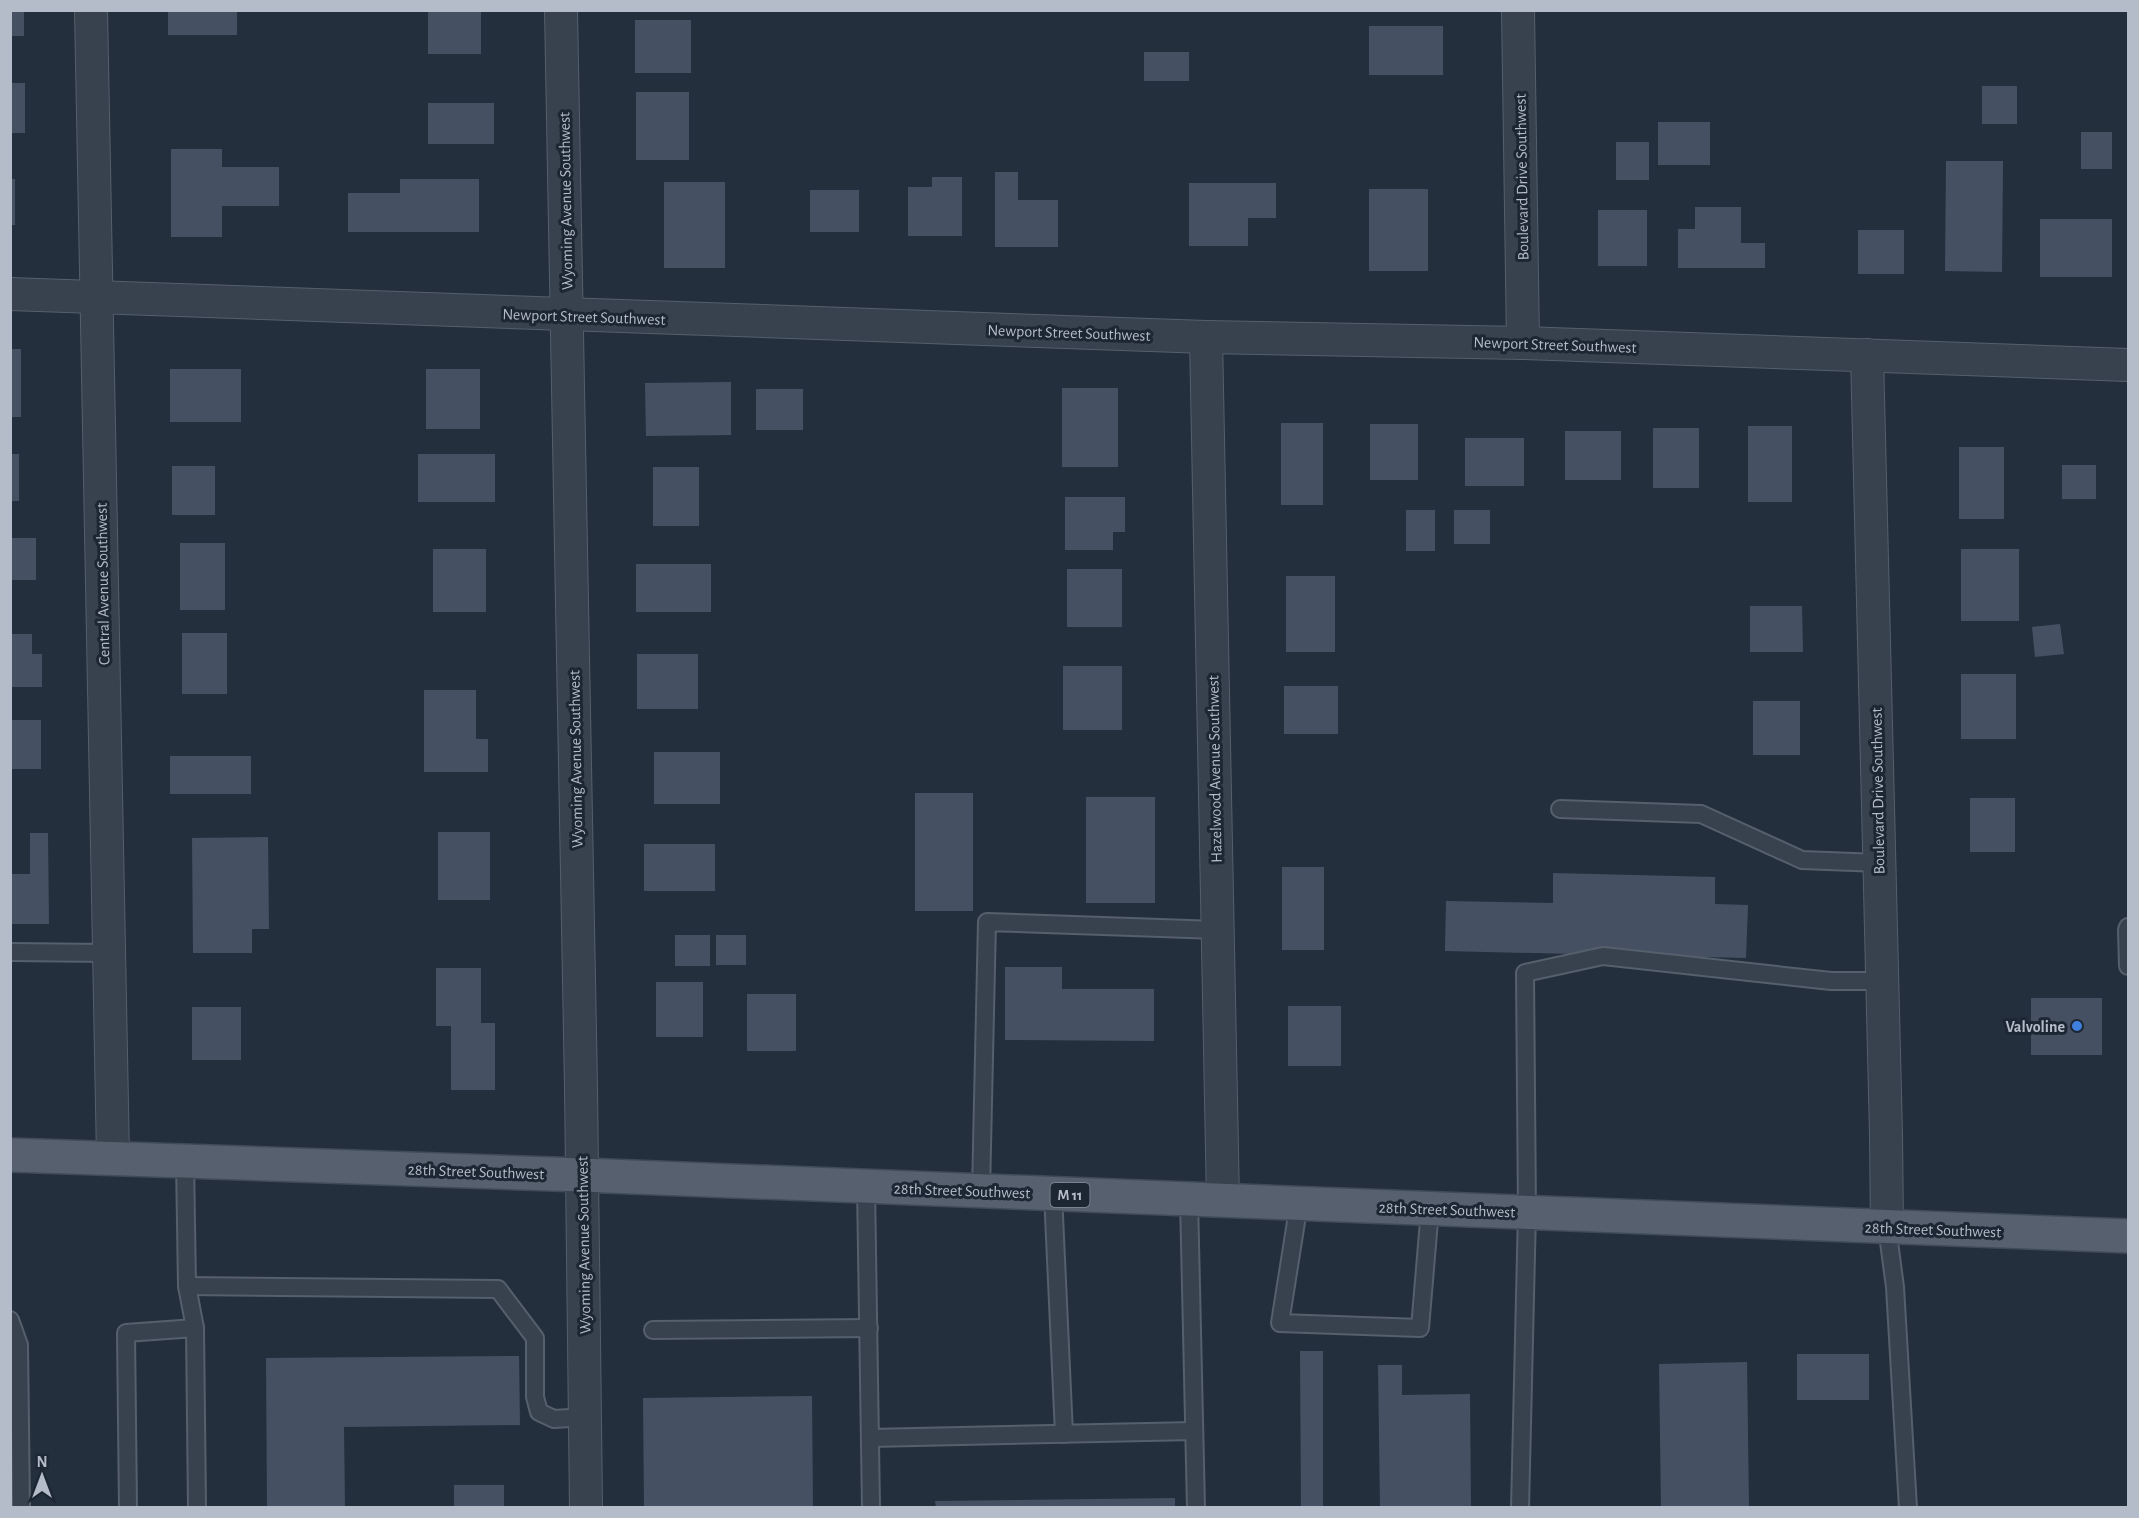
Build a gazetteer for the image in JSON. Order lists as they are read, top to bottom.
{
  "streets": {
    "main road": ["28th Street Southwest", "M 11"],
    "street": [
      "Boulevard Drive Southwest",
      "Wyoming Avenue Southwest",
      "Newport Street Southwest",
      "Central Avenue Southwest",
      "Hazelwood Avenue Southwest"
    ]
  },
  "crossings": [
    ["Boulevard Drive Southwest", "Newport Street Southwest"],
    ["Boulevard Drive Southwest", "28th Street Southwest"],
    ["Wyoming Avenue Southwest", "Newport Street Southwest"],
    ["Wyoming Avenue Southwest", "28th Street Southwest"],
    ["Newport Street Southwest", "Central Avenue Southwest"],
    ["Newport Street Southwest", "Hazelwood Avenue Southwest"],
    ["Central Avenue Southwest", "28th Street Southwest"],
    ["Hazelwood Avenue Southwest", "28th Street Southwest"]
  ],
  "places": ["Valvoline"],
  "north": "top"
}
